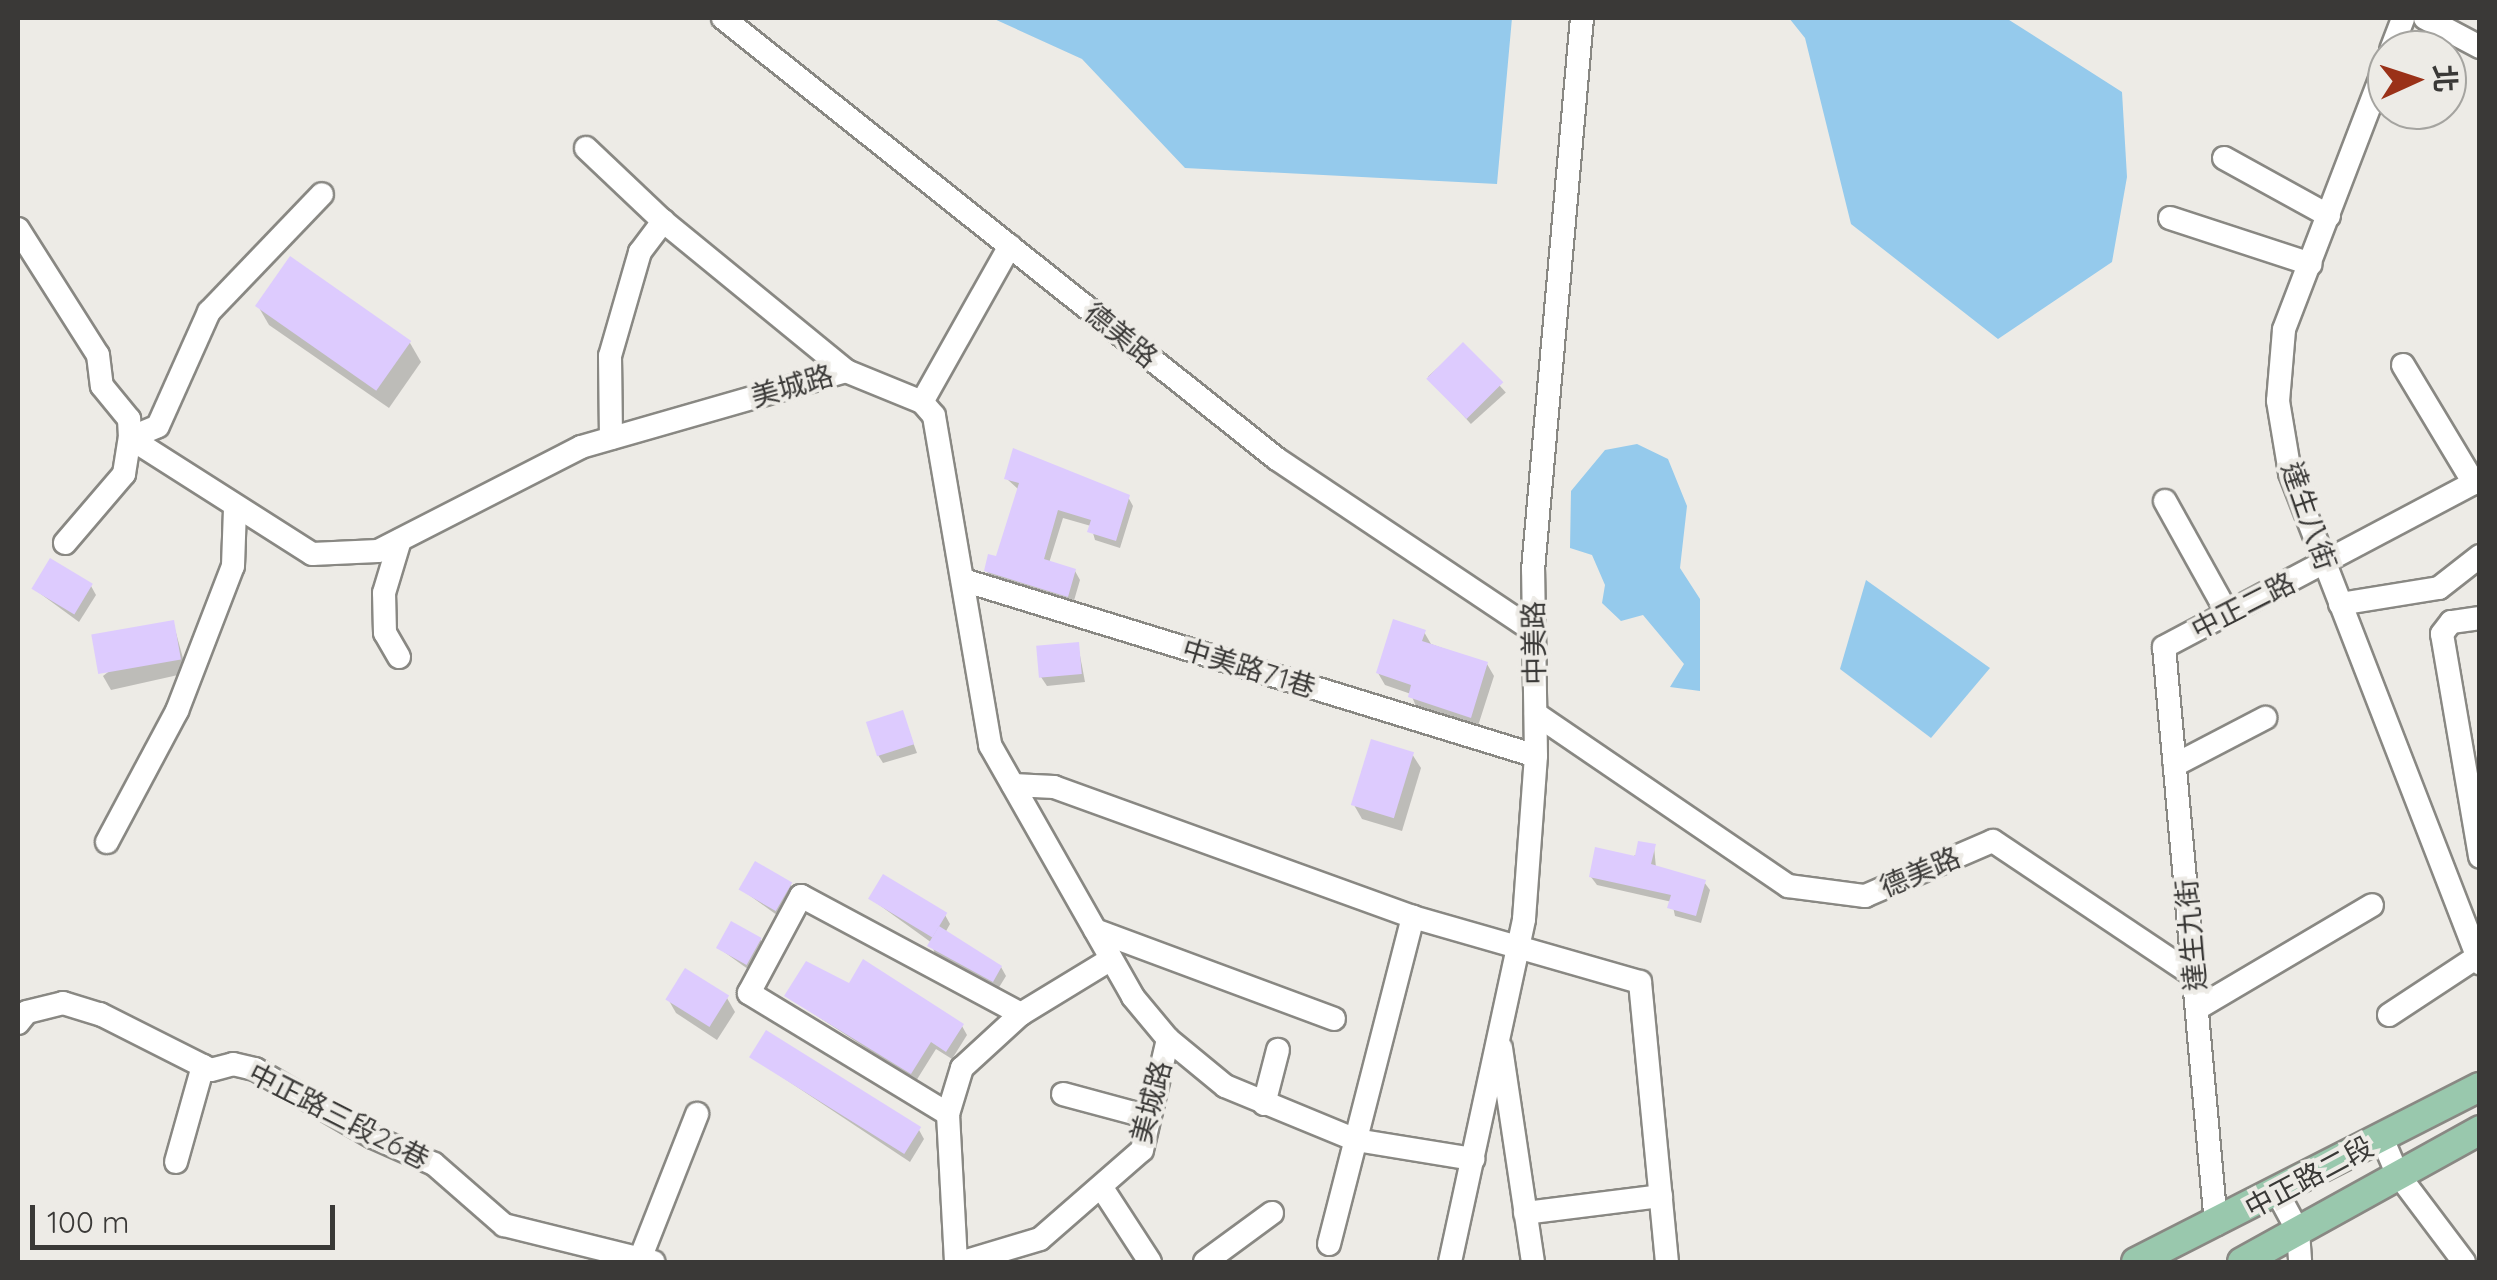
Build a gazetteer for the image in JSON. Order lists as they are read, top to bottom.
{
  "streets": {
    "main road": ["中正路二段"],
    "street": [
      "德美路",
      "美城路",
      "達生八街",
      "中正二路",
      "中美路",
      "中美路71巷",
      "達生九街",
      "中正路三段26巷"
    ]
  },
  "crossings": [
    ["德美路", "中美路"],
    ["德美路", "達生九街"],
    ["美城路", "中美路71巷"],
    ["達生八街", "中正二路"],
    ["中正二路", "達生九街"],
    ["中美路", "中美路71巷"],
    ["達生九街", "中正路二段"]
  ],
  "scale_bar": "100 m",
  "north": "right"
}
